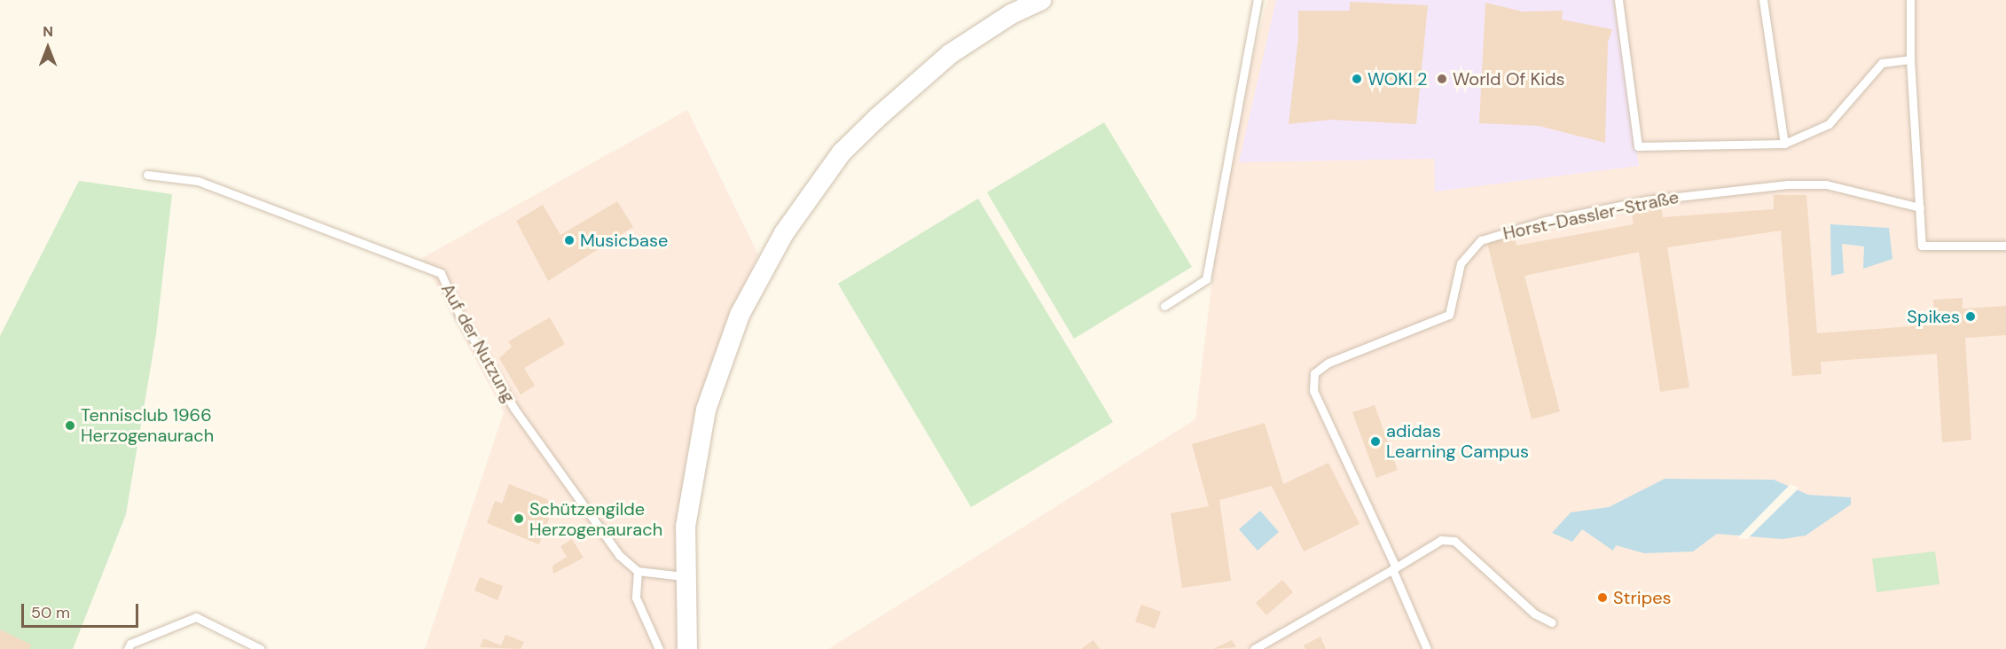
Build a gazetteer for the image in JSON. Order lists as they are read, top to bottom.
{
  "streets": {
    "lane": ["Horst-Dassler-Straße", "Auf der Nutzung"]
  },
  "places": [
    "WOKI 2",
    "World Of Kids",
    "Musicbase",
    "Spikes",
    "Tennisclub 1966 Herzogenaurach",
    "adidas Learning Campus",
    "Schützengilde Herzogenaurach",
    "Stripes"
  ],
  "scale_bar": "50 m",
  "north": "top"
}
